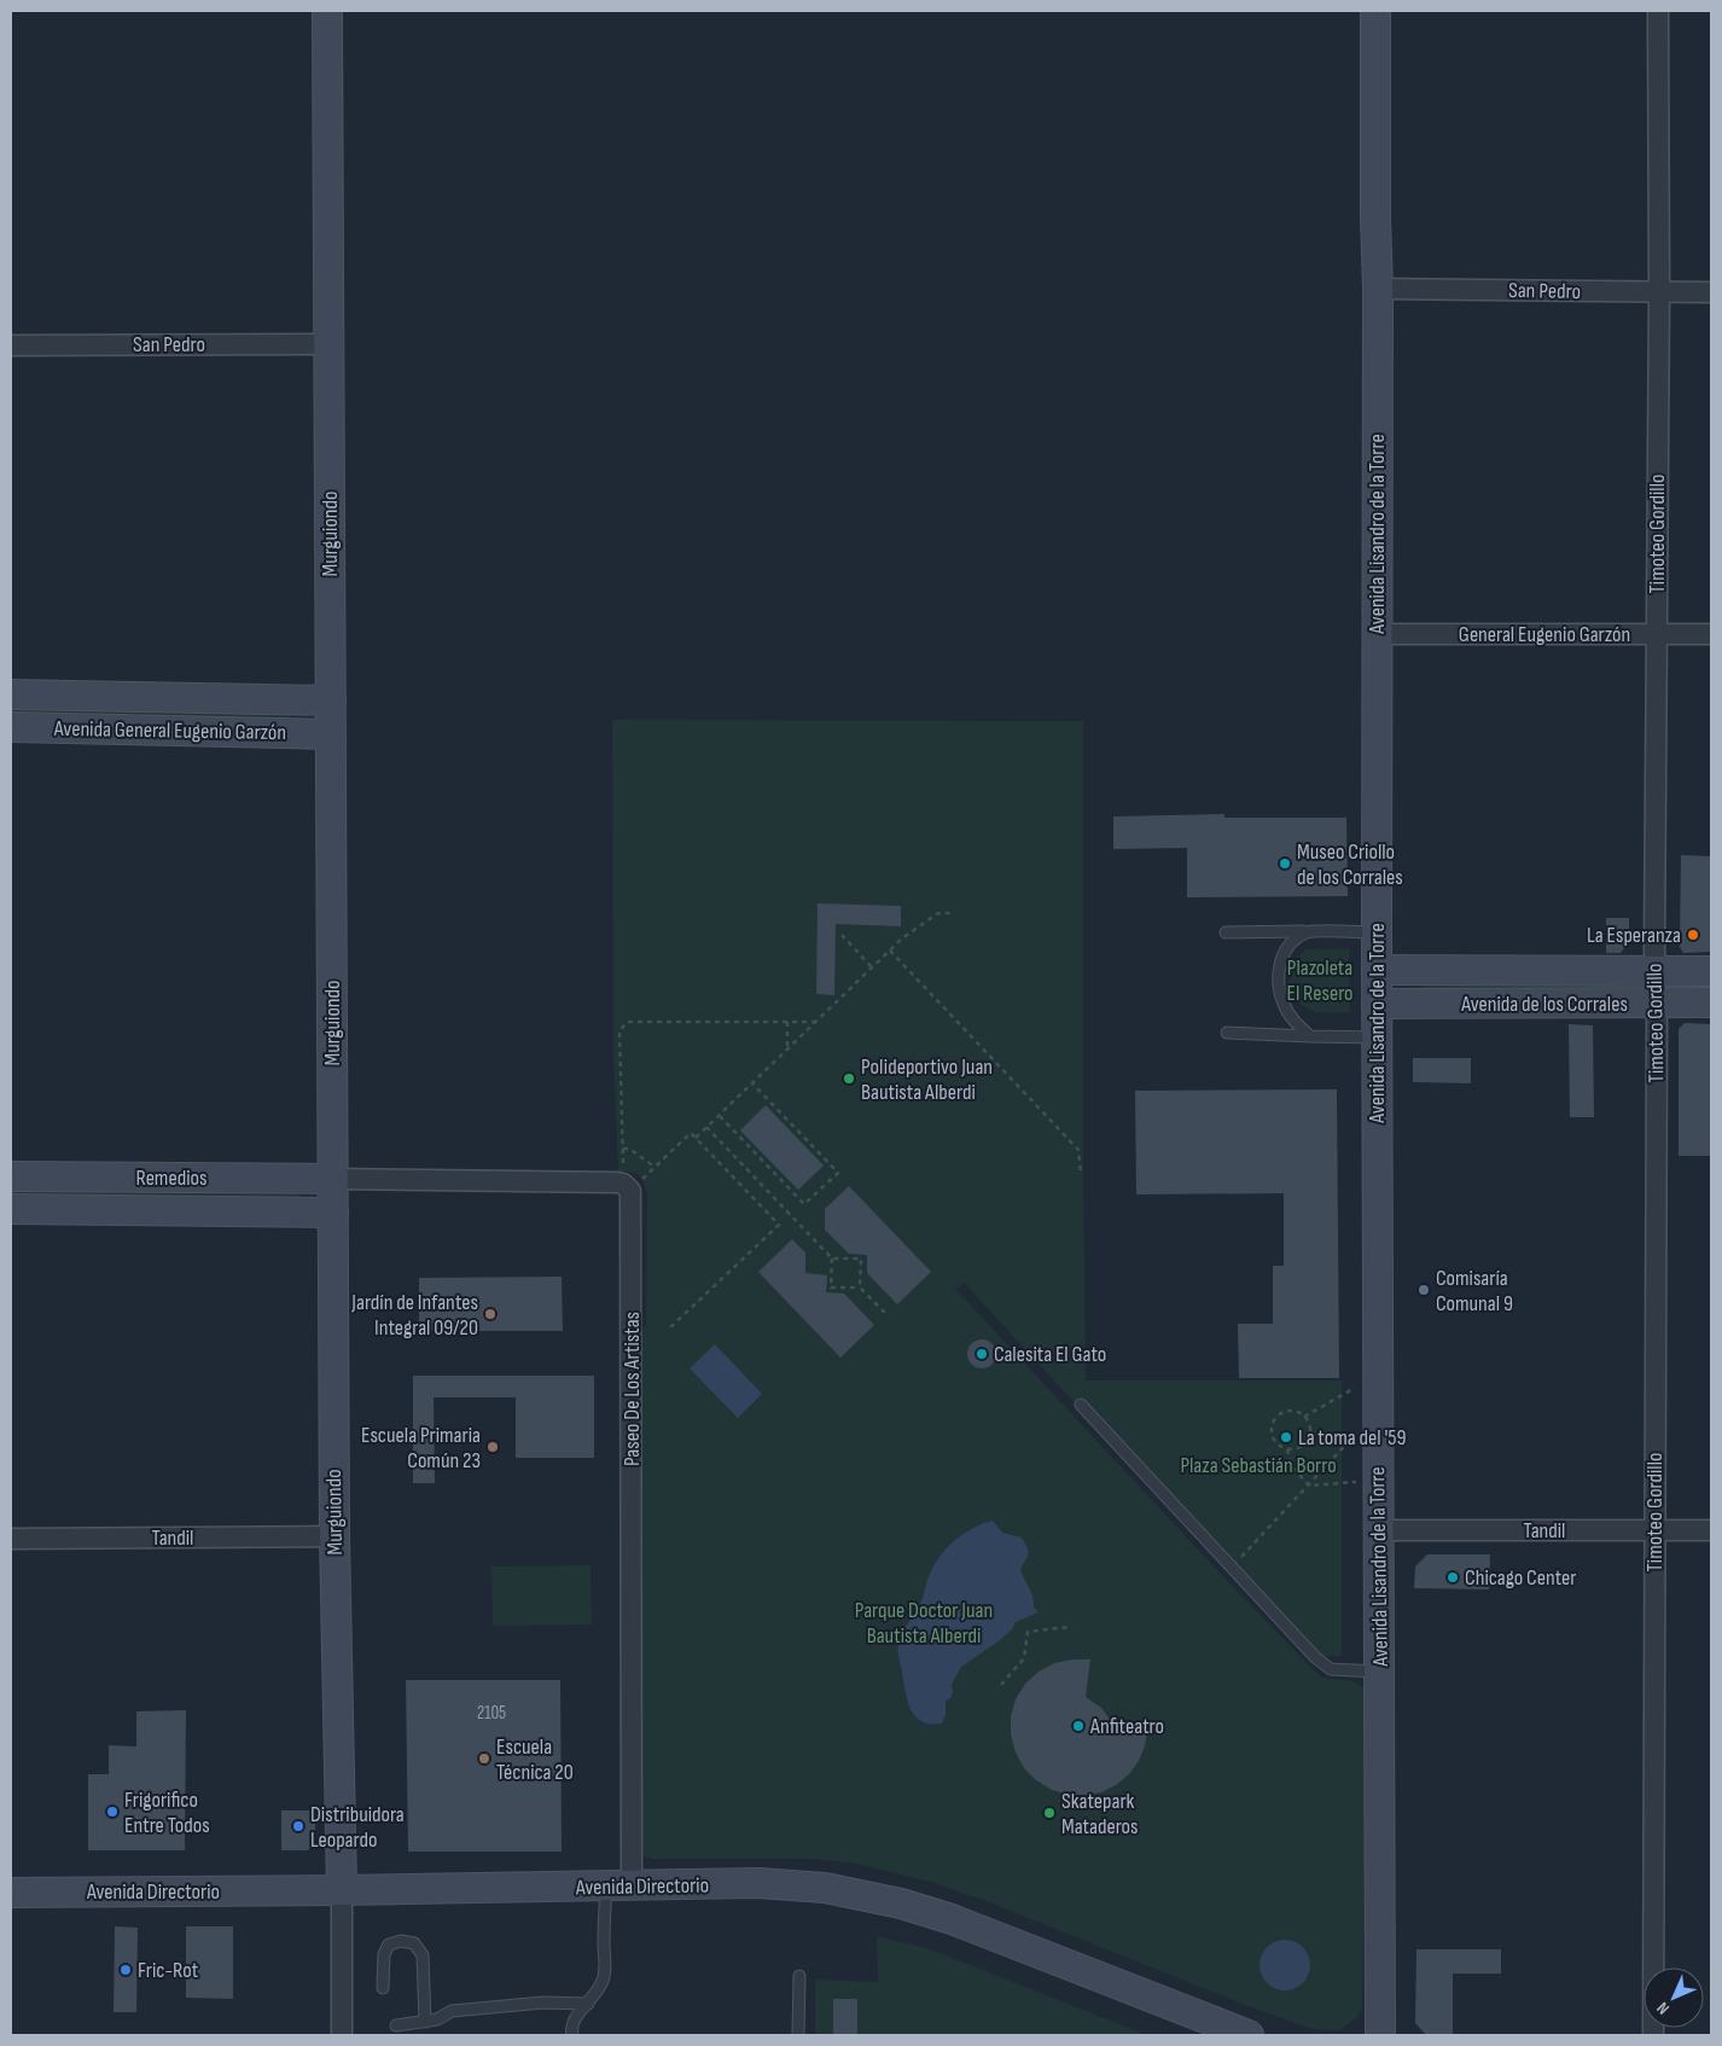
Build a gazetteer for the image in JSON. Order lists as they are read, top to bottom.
{
  "streets": {
    "main road": [
      "Murguiondo",
      "Avenida Lisandro de la Torre",
      "Avenida General Eugenio Garzón",
      "Avenida de los Corrales",
      "Remedios",
      "Avenida Directorio"
    ],
    "street": [
      "San Pedro",
      "Timoteo Gordillo",
      "General Eugenio Garzón",
      "Paseo De Los Artistas",
      "Tandil"
    ]
  },
  "crossings": [
    ["San Pedro", "Murguiondo"],
    ["San Pedro", "Avenida Lisandro de la Torre"],
    ["San Pedro", "Timoteo Gordillo"],
    ["Murguiondo", "Avenida General Eugenio Garzón"],
    ["Murguiondo", "Remedios"],
    ["Murguiondo", "Tandil"],
    ["Murguiondo", "Avenida Directorio"],
    ["Avenida Lisandro de la Torre", "General Eugenio Garzón"],
    ["Avenida Lisandro de la Torre", "Avenida de los Corrales"],
    ["Avenida Lisandro de la Torre", "Tandil"],
    ["Timoteo Gordillo", "General Eugenio Garzón"],
    ["Timoteo Gordillo", "Avenida de los Corrales"],
    ["Timoteo Gordillo", "Tandil"],
    ["Paseo De Los Artistas", "Avenida Directorio"]
  ],
  "parks": ["Plazoleta El Resero", "Plaza Sebastián Borro", "Parque Doctor Juan Bautista Alberdi"],
  "places": [
    "Museo Criollo de los Corrales",
    "La Esperanza",
    "Polideportivo Juan Bautista Alberdi",
    "Comisaría Comunal 9",
    "Jardín de Infantes Integral 09/20",
    "Calesita El Gato",
    "La toma del '59",
    "Escuela Primaria Común 23",
    "Chicago Center",
    "Anfiteatro",
    "Escuela Técnica 20",
    "Frigorifico Entre Todos",
    "Skatepark Mataderos",
    "Distribuidora Leopardo",
    "Fric-Rot"
  ],
  "house_numbers": ["2105"],
  "north": "bottom left"
}
